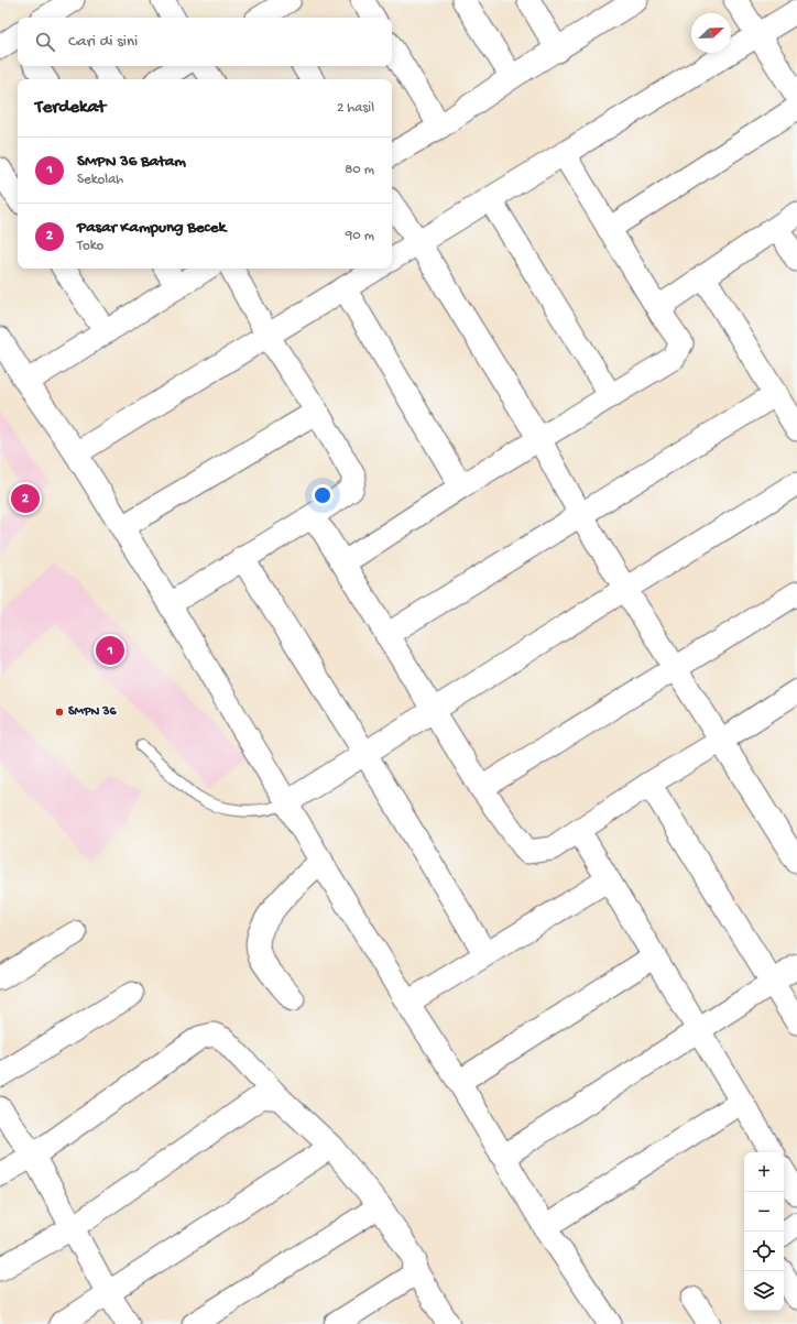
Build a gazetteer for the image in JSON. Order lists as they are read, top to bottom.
{
  "places": ["SMPN 36"],
  "north": "top right",
  "page": {
    "search": "Cari di sini",
    "heading": ["Terdekat", "2 hasil"],
    "list": [
      {
        "mark": "1",
        "name": "SMPN 36 Batam",
        "note": "Sekolah",
        "value": "80 m"
      },
      {
        "mark": "2",
        "name": "Pasar Kampung Becek",
        "note": "Toko",
        "value": "90 m"
      }
    ],
    "pins": ["2", "1"],
    "map_buttons": ["+", "−"]
  }
}
